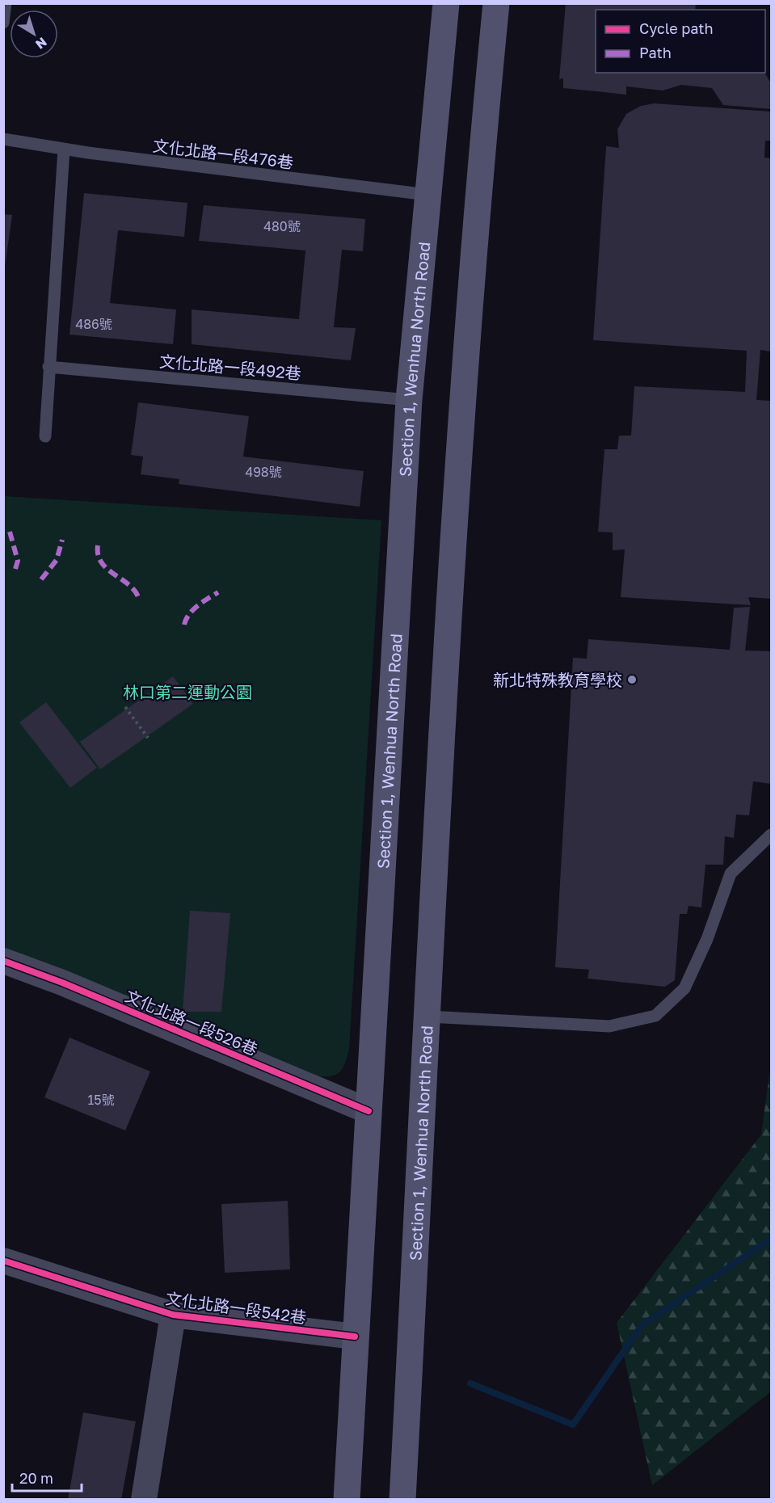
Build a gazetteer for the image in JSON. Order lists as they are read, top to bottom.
{
  "streets": {
    "main road": ["Section 1, Wenhua North Road"],
    "street": ["文化北路一段526巷", "文化北路一段542巷"],
    "lane": ["文化北路一段476巷", "文化北路一段492巷"]
  },
  "crossings": [
    ["文化北路一段476巷", "Section 1, Wenhua North Road"],
    ["Section 1, Wenhua North Road", "文化北路一段492巷"],
    ["Section 1, Wenhua North Road", "文化北路一段526巷"],
    ["Section 1, Wenhua North Road", "文化北路一段542巷"]
  ],
  "parks": ["林口第二運動公園"],
  "places": ["新北特殊教育學校"],
  "house_numbers": [
    "480號",
    "486號",
    "498號",
    "15號"
  ],
  "legend": ["Cycle path", "Path"],
  "scale_bar": "20 m",
  "north": "bottom right"
}
